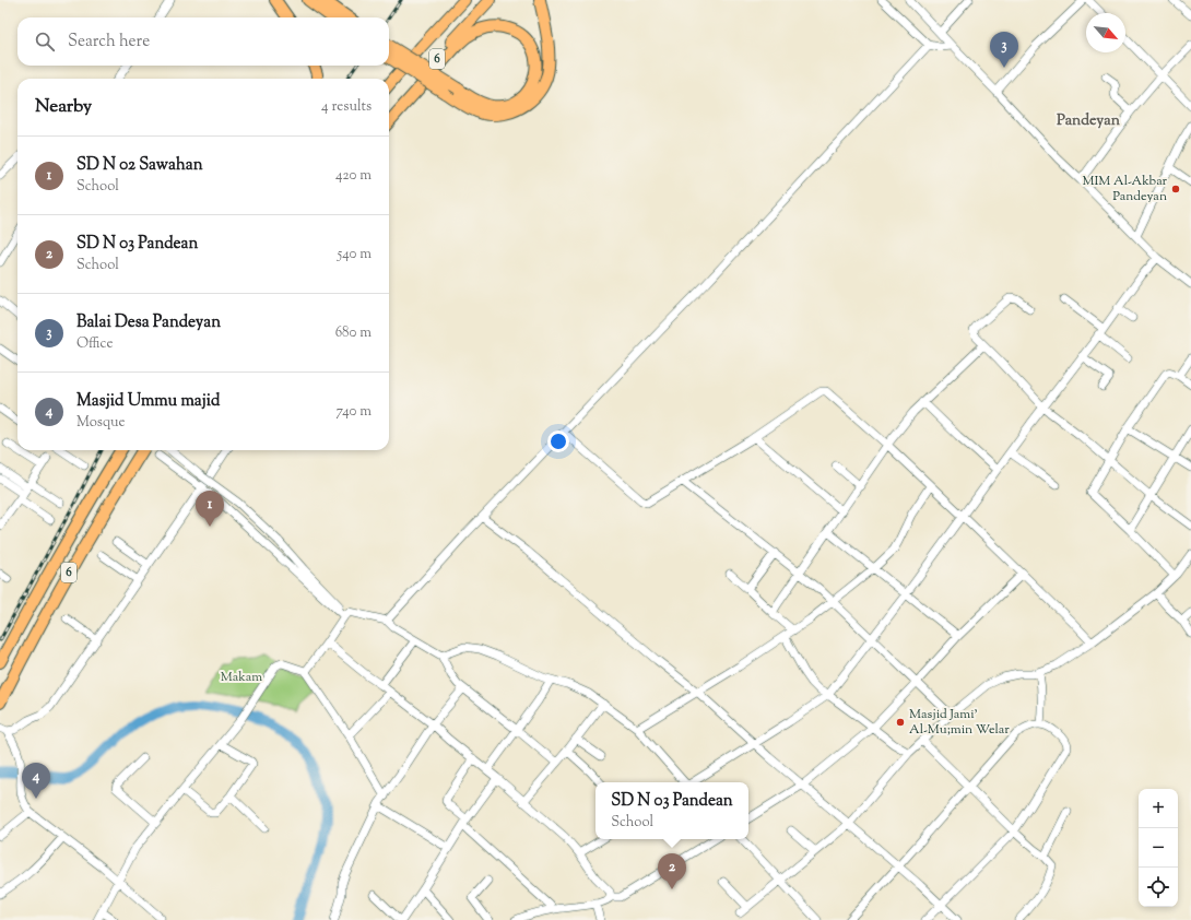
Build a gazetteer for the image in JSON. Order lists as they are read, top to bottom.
{
  "streets": {
    "highway": ["6"]
  },
  "districts": ["Pandeyan"],
  "parks": ["Makam"],
  "places": ["MIM Al-Akbar Pandeyan", "Masjid Jami' Al-Mu;min Welar"],
  "north": "bottom right",
  "page": {
    "search": "Search here",
    "pins": [
      "3",
      "1",
      "4",
      "2"
    ],
    "heading": ["Nearby", "4 results"],
    "list": [
      {
        "mark": "1",
        "name": "SD N 02 Sawahan",
        "note": "School",
        "value": "420 m"
      },
      {
        "mark": "2",
        "name": "SD N 03 Pandean",
        "note": "School",
        "value": "540 m"
      },
      {
        "mark": "3",
        "name": "Balai Desa Pandeyan",
        "note": "Office",
        "value": "680 m"
      },
      {
        "mark": "4",
        "name": "Masjid Ummu majid",
        "note": "Mosque",
        "value": "740 m"
      }
    ],
    "popup": ["SD N 03 Pandean", "School"],
    "map_buttons": ["+", "−"]
  }
}
